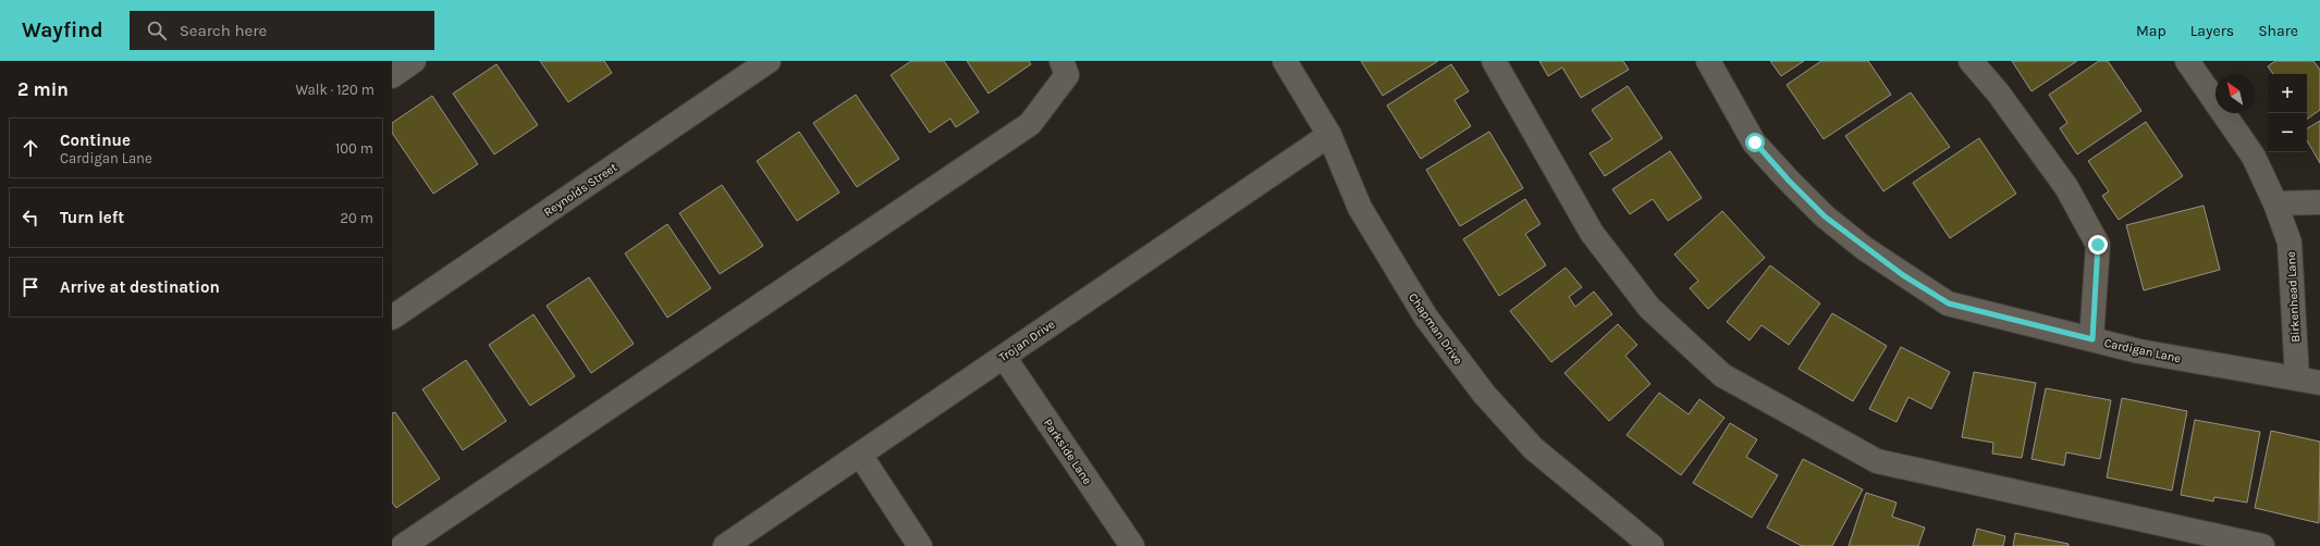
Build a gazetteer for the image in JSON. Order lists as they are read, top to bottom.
{
  "streets": {
    "street": [
      "Reynolds Street",
      "Birkenhead Lane",
      "Chapman Drive",
      "Trojan Drive",
      "Cardigan Lane",
      "Parkside Lane"
    ]
  },
  "crossings": [
    ["Birkenhead Lane", "Cardigan Lane"],
    ["Chapman Drive", "Trojan Drive"],
    ["Trojan Drive", "Parkside Lane"]
  ],
  "north": "top left",
  "page": {
    "header": "Wayfind",
    "search": "Search here",
    "nav": ["Map", "Layers", "Share"],
    "heading": ["2 min", "Walk · 120 m"],
    "map_buttons": ["+", "−"],
    "list": [
      ["Continue", "Cardigan Lane", "100 m"],
      ["Turn left", "20 m"],
      "Arrive at destination"
    ]
  }
}
